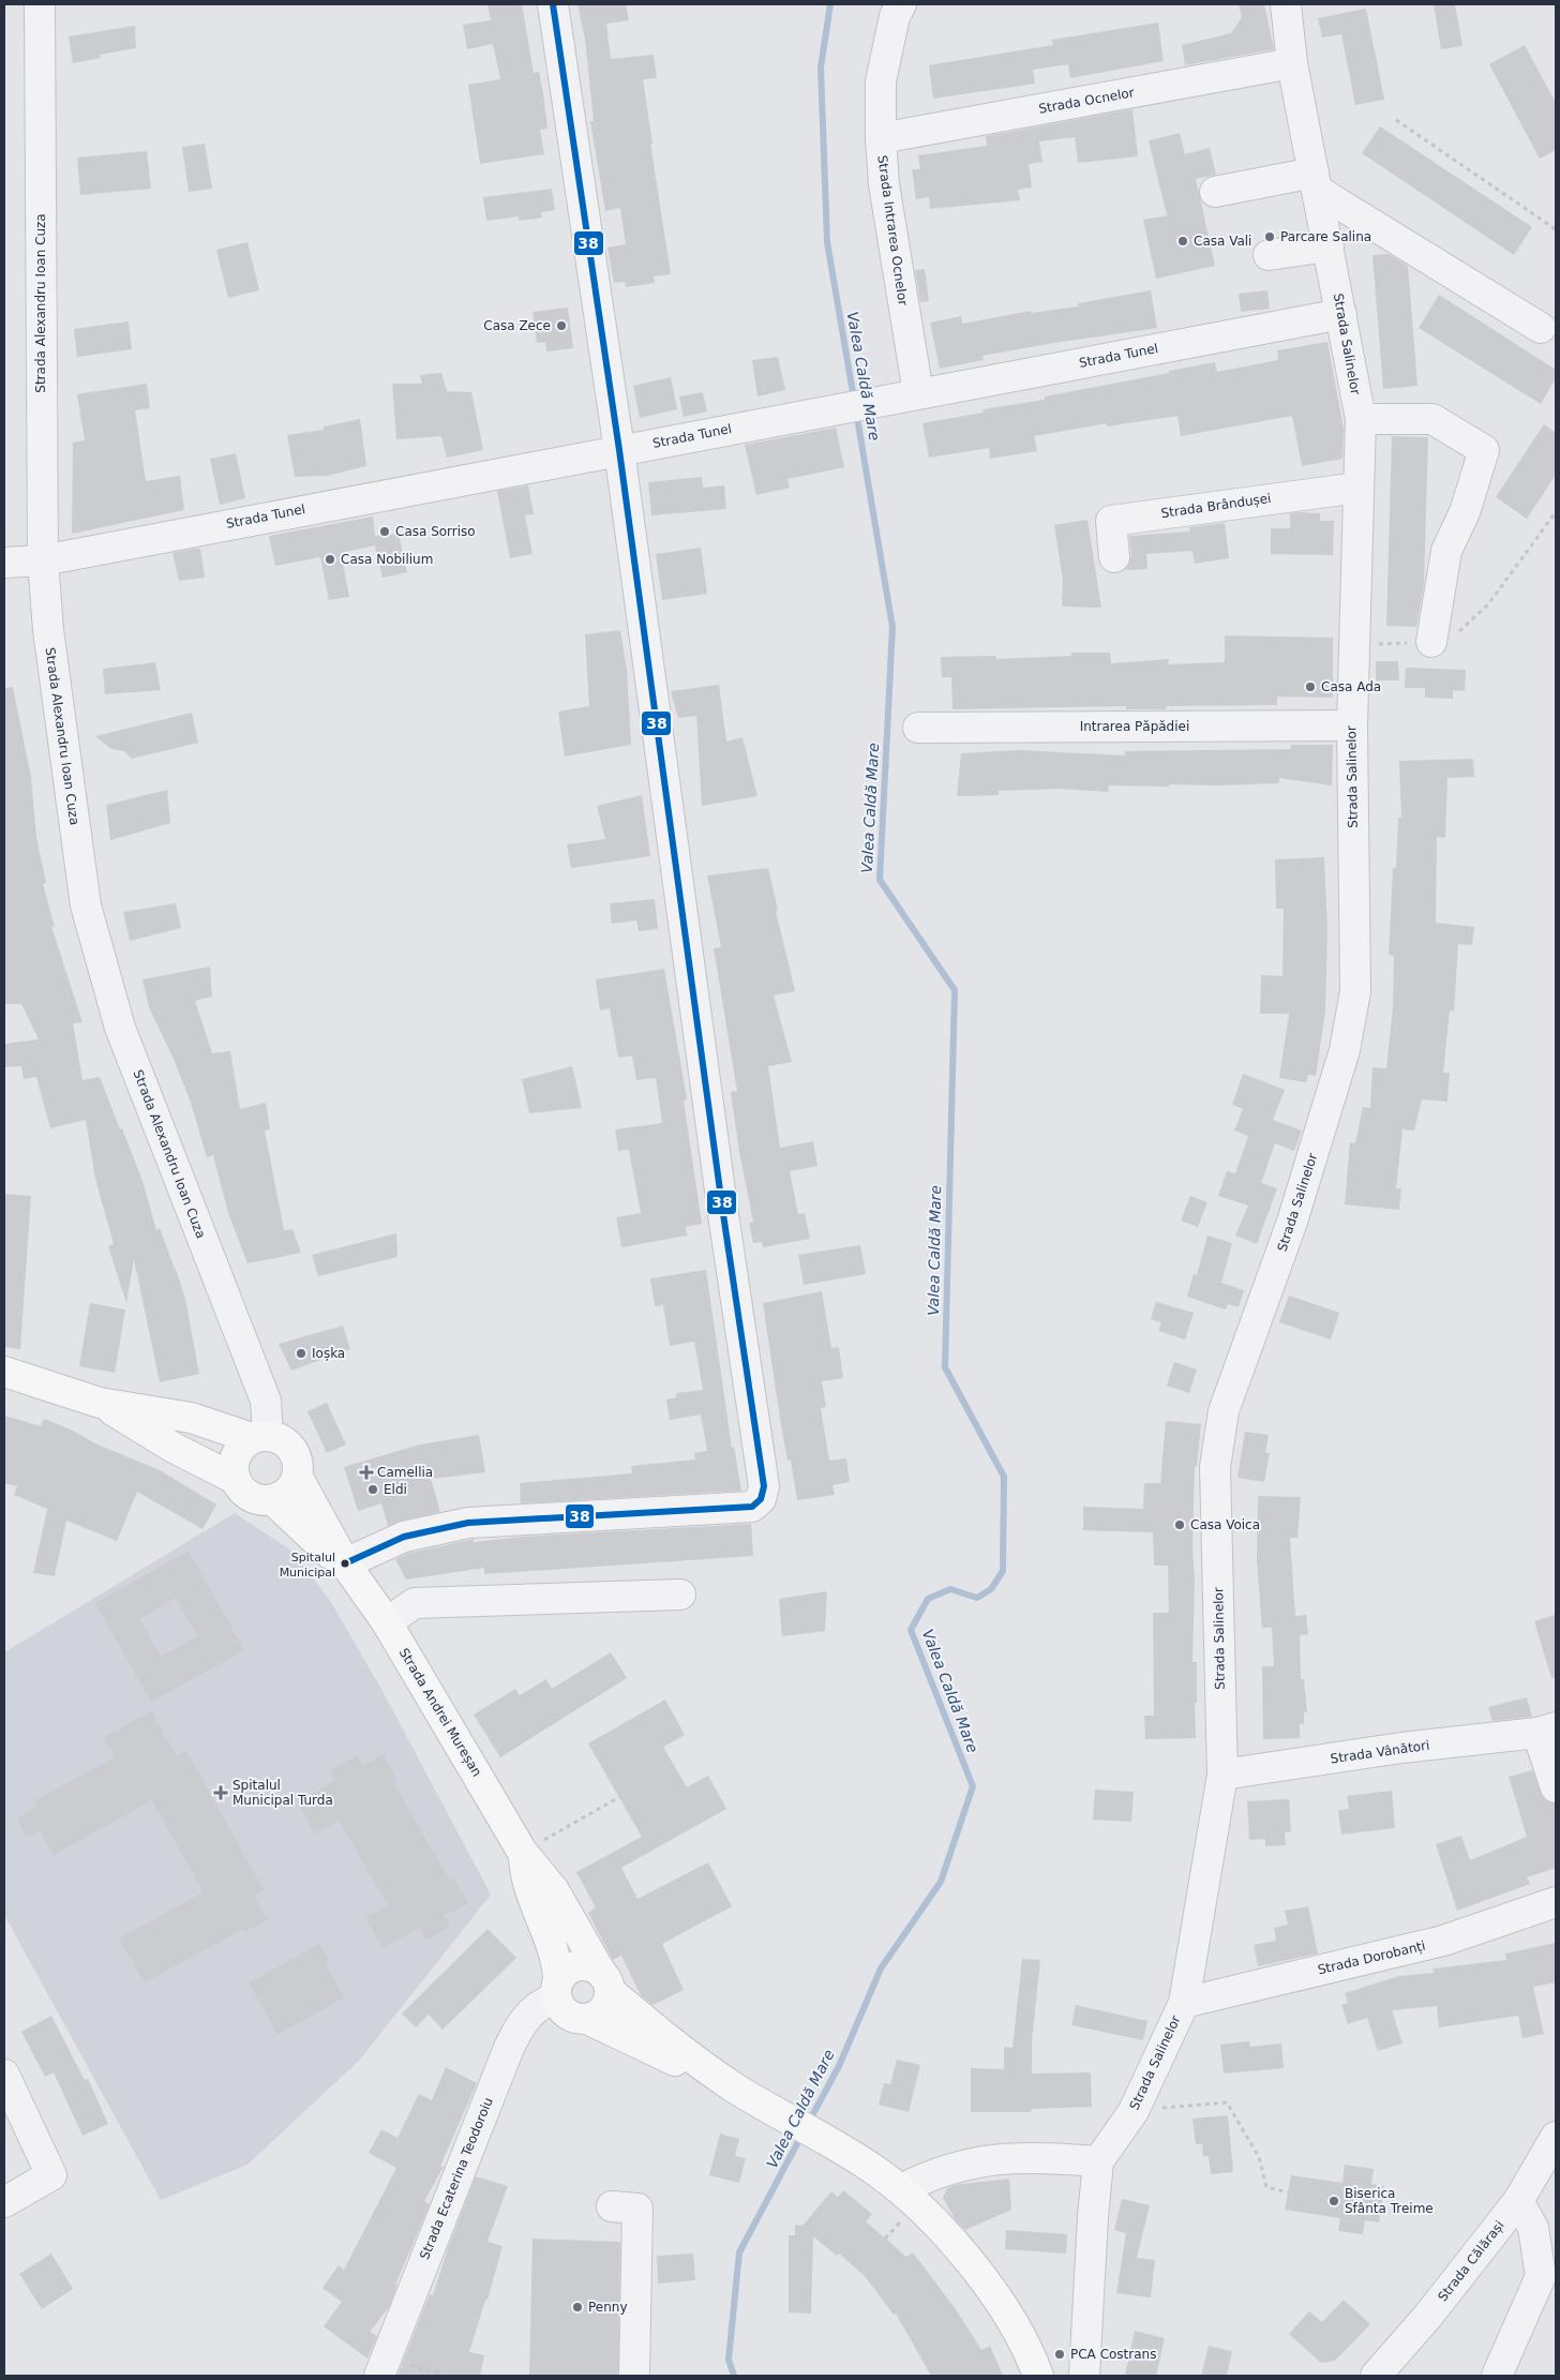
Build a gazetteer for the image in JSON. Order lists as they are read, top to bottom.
{
  "streets": {
    "main road": ["Strada Andrei Mureșan"],
    "street": [
      "Strada Ocnelor",
      "Strada Intrarea Ocnelor",
      "Strada Alexandru Ioan Cuza",
      "Strada Salinelor",
      "Strada Tunel",
      "Strada Brândușei",
      "Intrarea Păpădiei",
      "Strada Vânători",
      "Strada Dorobanți",
      "Strada Ecaterina Teodoroiu",
      "Strada Călărași"
    ]
  },
  "crossings": [
    ["Strada Ocnelor", "Strada Intrarea Ocnelor"],
    ["Strada Ocnelor", "Strada Salinelor"],
    ["Strada Intrarea Ocnelor", "Strada Tunel"],
    ["Strada Alexandru Ioan Cuza", "Strada Tunel"],
    ["Strada Alexandru Ioan Cuza", "Strada Andrei Mureșan"],
    ["Strada Salinelor", "Strada Tunel"],
    ["Strada Salinelor", "Strada Brândușei"],
    ["Strada Salinelor", "Intrarea Păpădiei"],
    ["Strada Salinelor", "Strada Vânători"],
    ["Strada Salinelor", "Strada Dorobanți"],
    ["Strada Andrei Mureșan", "Strada Ecaterina Teodoroiu"]
  ],
  "water": ["Valea Caldă Mare"],
  "places": {
    "other": [
      "Parcare Salina",
      "Casa Vali",
      "Casa Zece",
      "Casa Sorriso",
      "Casa Nobilium",
      "Casa Ada",
      "Ioșka",
      "Eldi",
      "Casa Voica",
      "Spitalul Municipal",
      "Biserica Sfânta Treime",
      "Penny",
      "PCA Costrans"
    ],
    "health": ["Camellia", "Spitalul Municipal Turda"]
  },
  "lines": ["transit line 38"]
}
